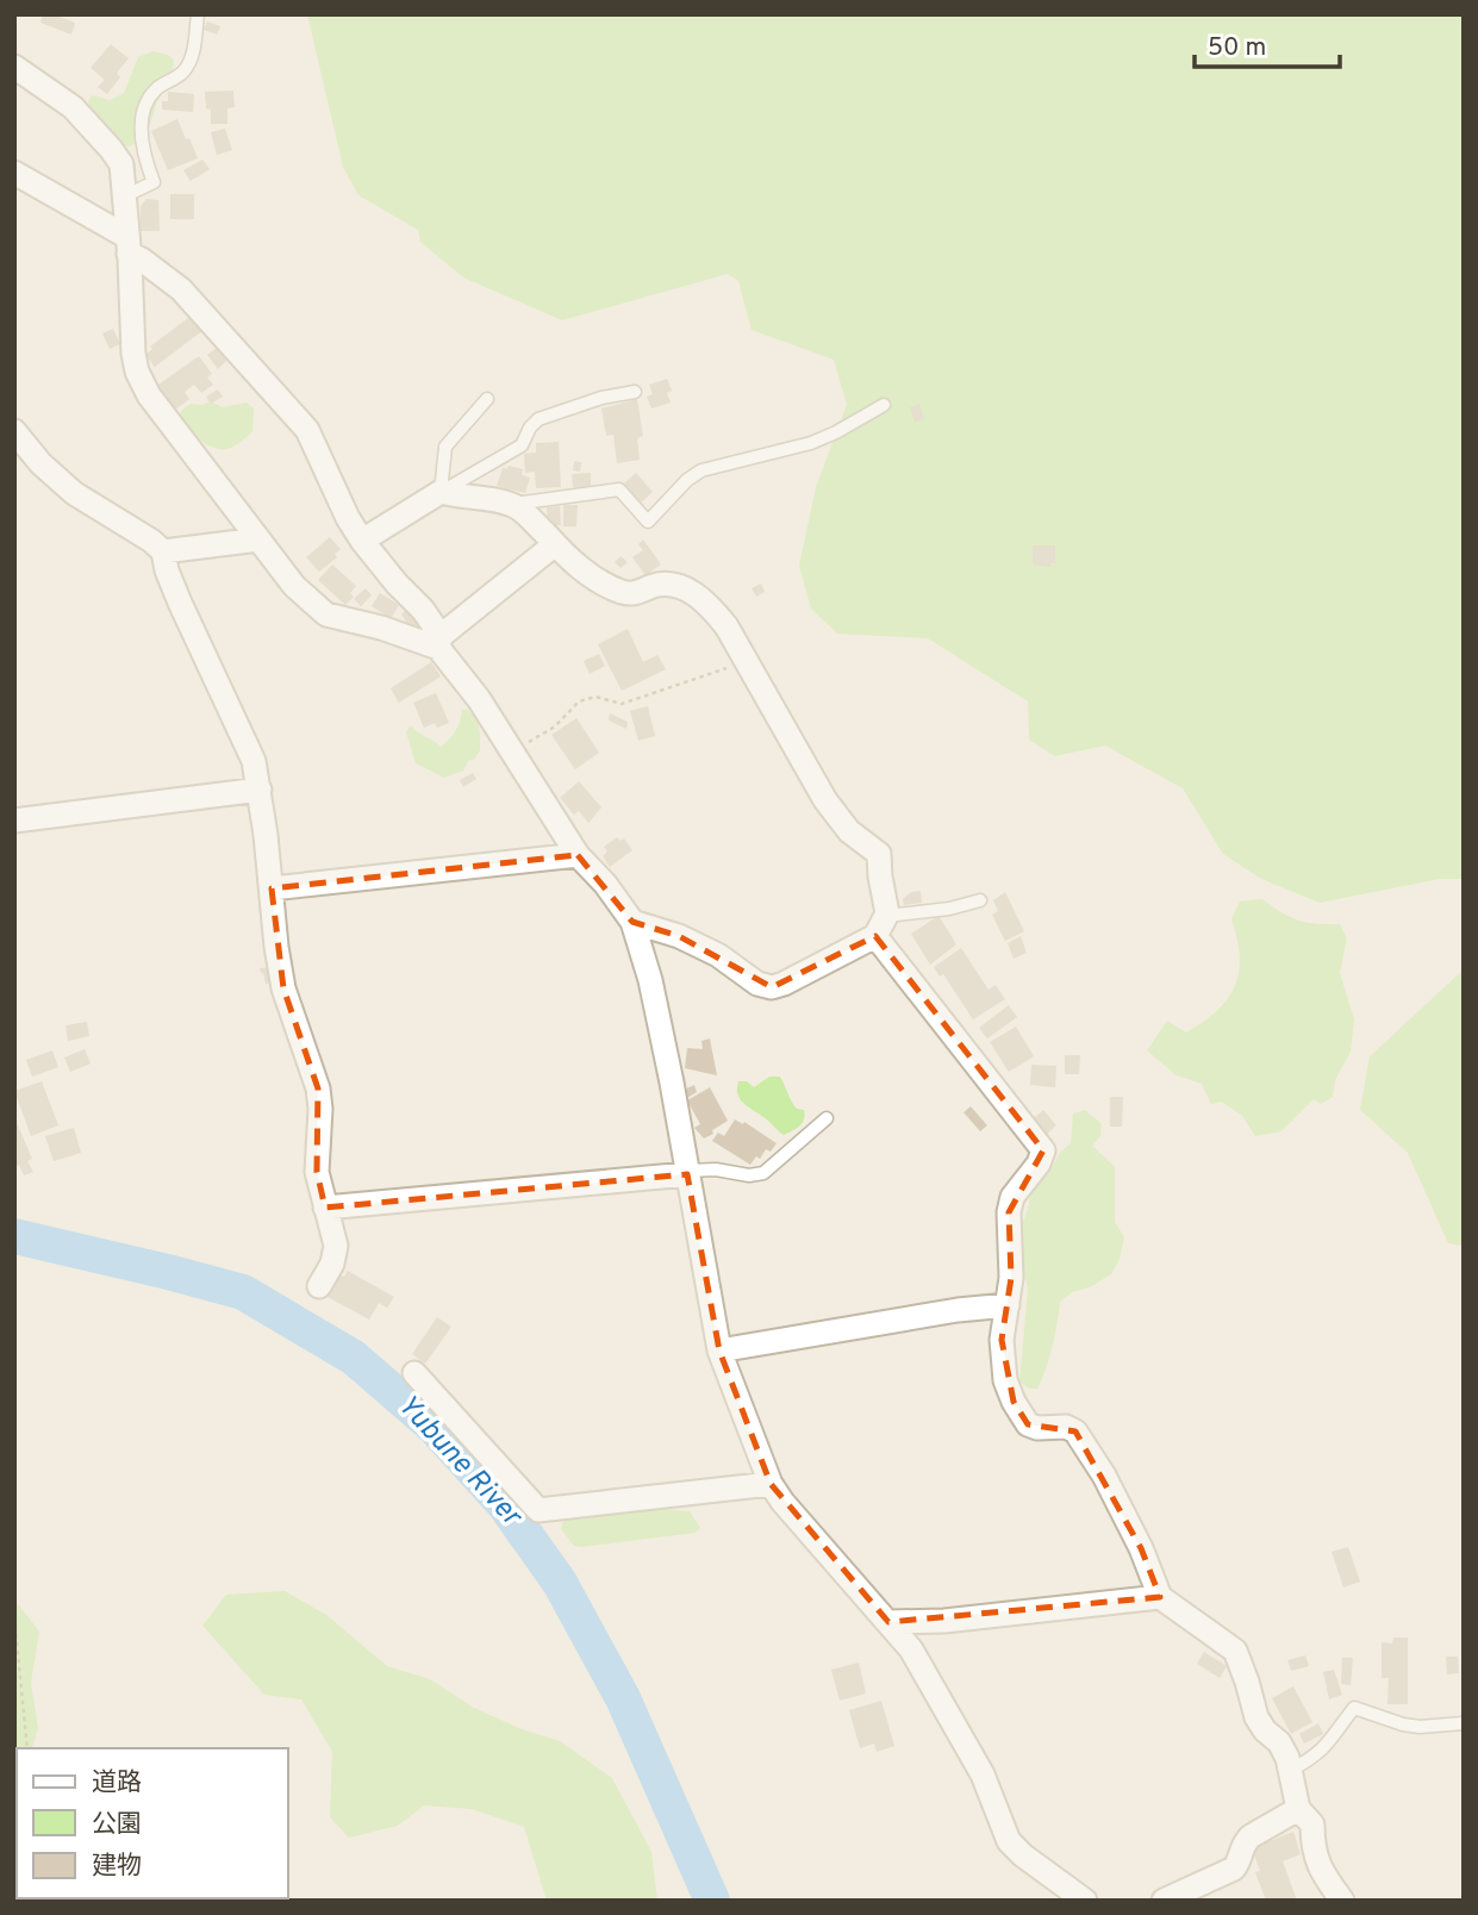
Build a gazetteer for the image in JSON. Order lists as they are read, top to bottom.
{
  "water": ["Yubune River"],
  "legend": ["道路", "公園", "建物"],
  "scale_bar": "50 m"
}
